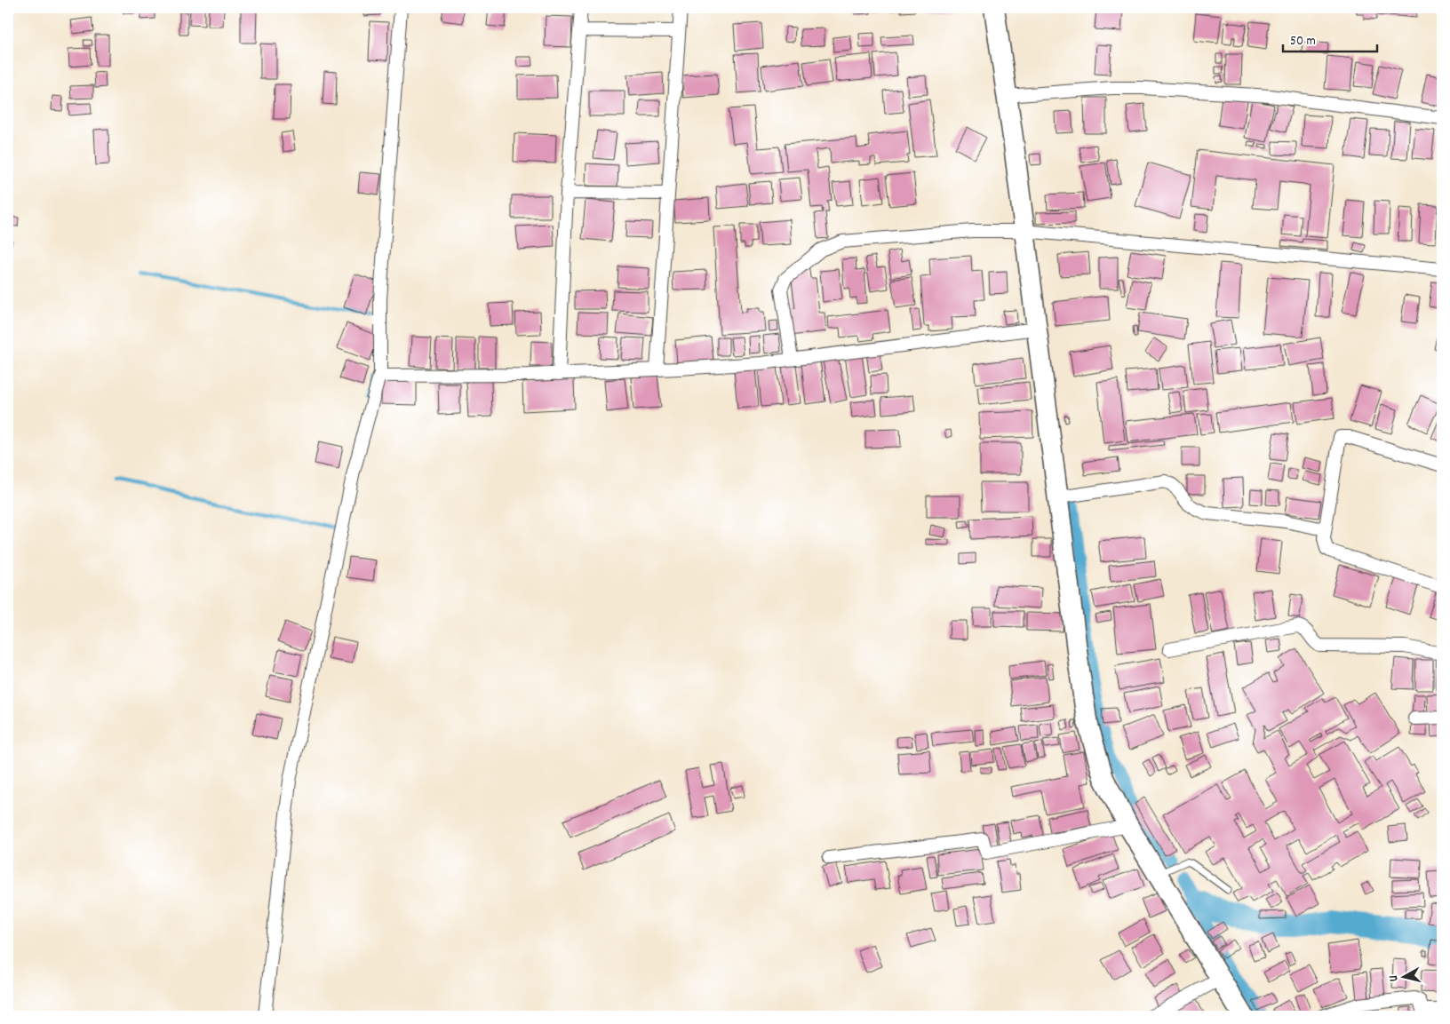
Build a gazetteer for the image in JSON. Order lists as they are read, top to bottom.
{
  "scale_bar": "50 m",
  "north": "left"
}
